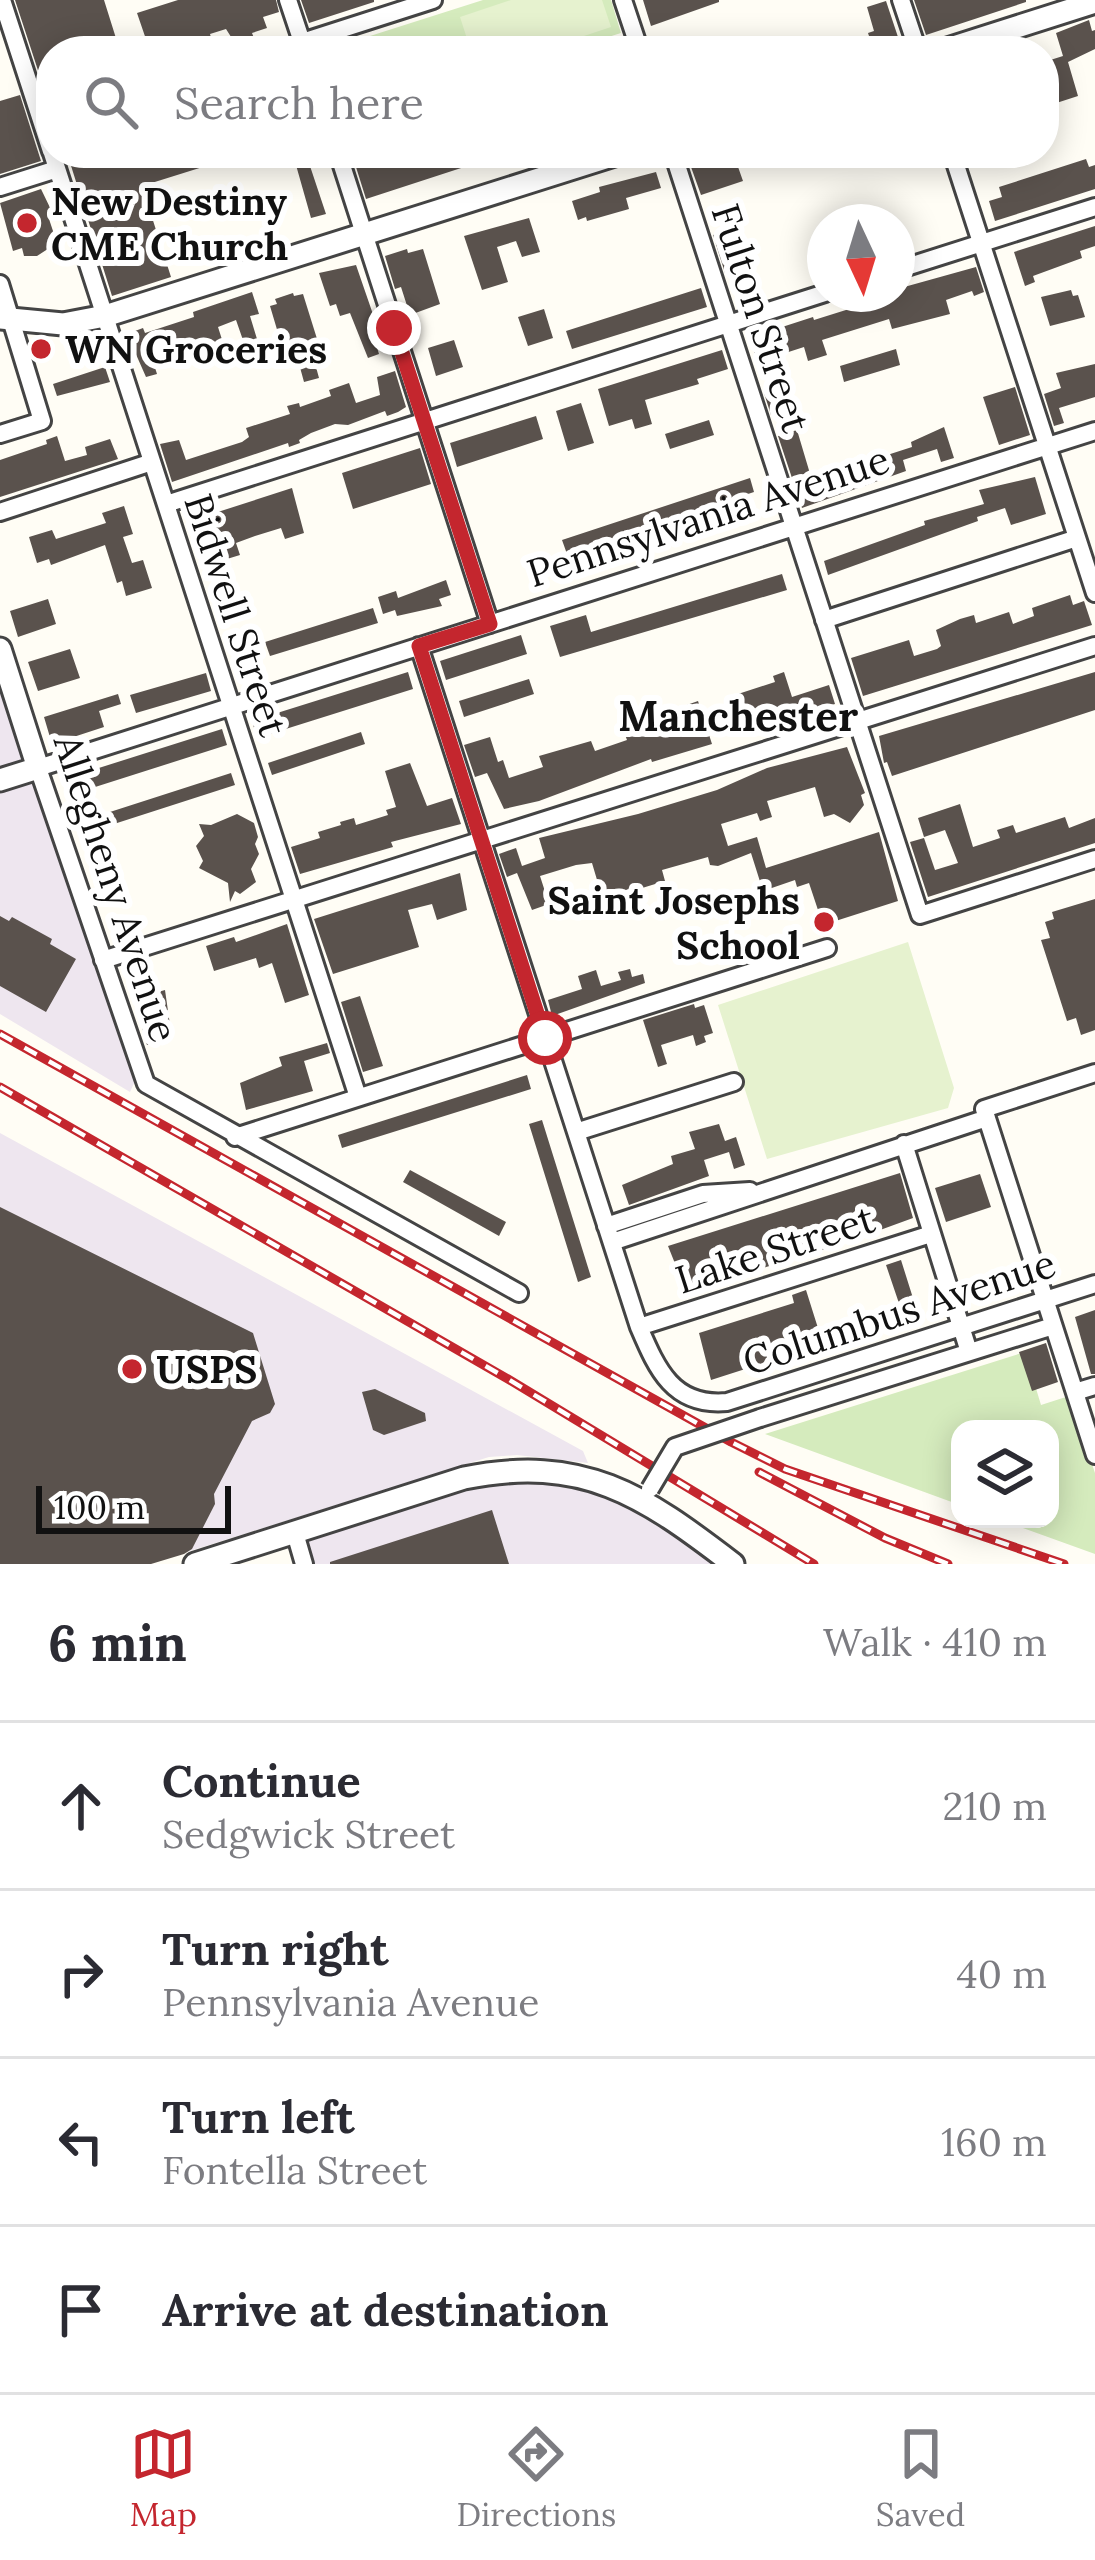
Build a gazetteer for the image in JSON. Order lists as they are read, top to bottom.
{
  "streets": {
    "street": [
      "Fulton Street",
      "Pennsylvania Avenue",
      "Bidwell Street",
      "Allegheny Avenue",
      "Lake Street",
      "Columbus Avenue"
    ]
  },
  "crossings": [
    ["Fulton Street", "Pennsylvania Avenue"],
    ["Pennsylvania Avenue", "Bidwell Street"],
    ["Pennsylvania Avenue", "Allegheny Avenue"],
    ["Lake Street", "Columbus Avenue"]
  ],
  "districts": ["Manchester"],
  "places": [
    "New Destiny CME Church",
    "WN Groceries",
    "Saint Josephs School",
    "USPS"
  ],
  "scale_bar": "100 m",
  "north": "bottom",
  "page": {
    "search": "Search here",
    "scale": "100 m",
    "heading": ["6 min", "Walk · 410 m"],
    "list": [
      ["Continue", "Sedgwick Street", "210 m"],
      ["Turn right", "Pennsylvania Avenue", "40 m"],
      ["Turn left", "Fontella Street", "160 m"],
      "Arrive at destination"
    ],
    "nav": ["Map", "Directions", "Saved"]
  }
}
